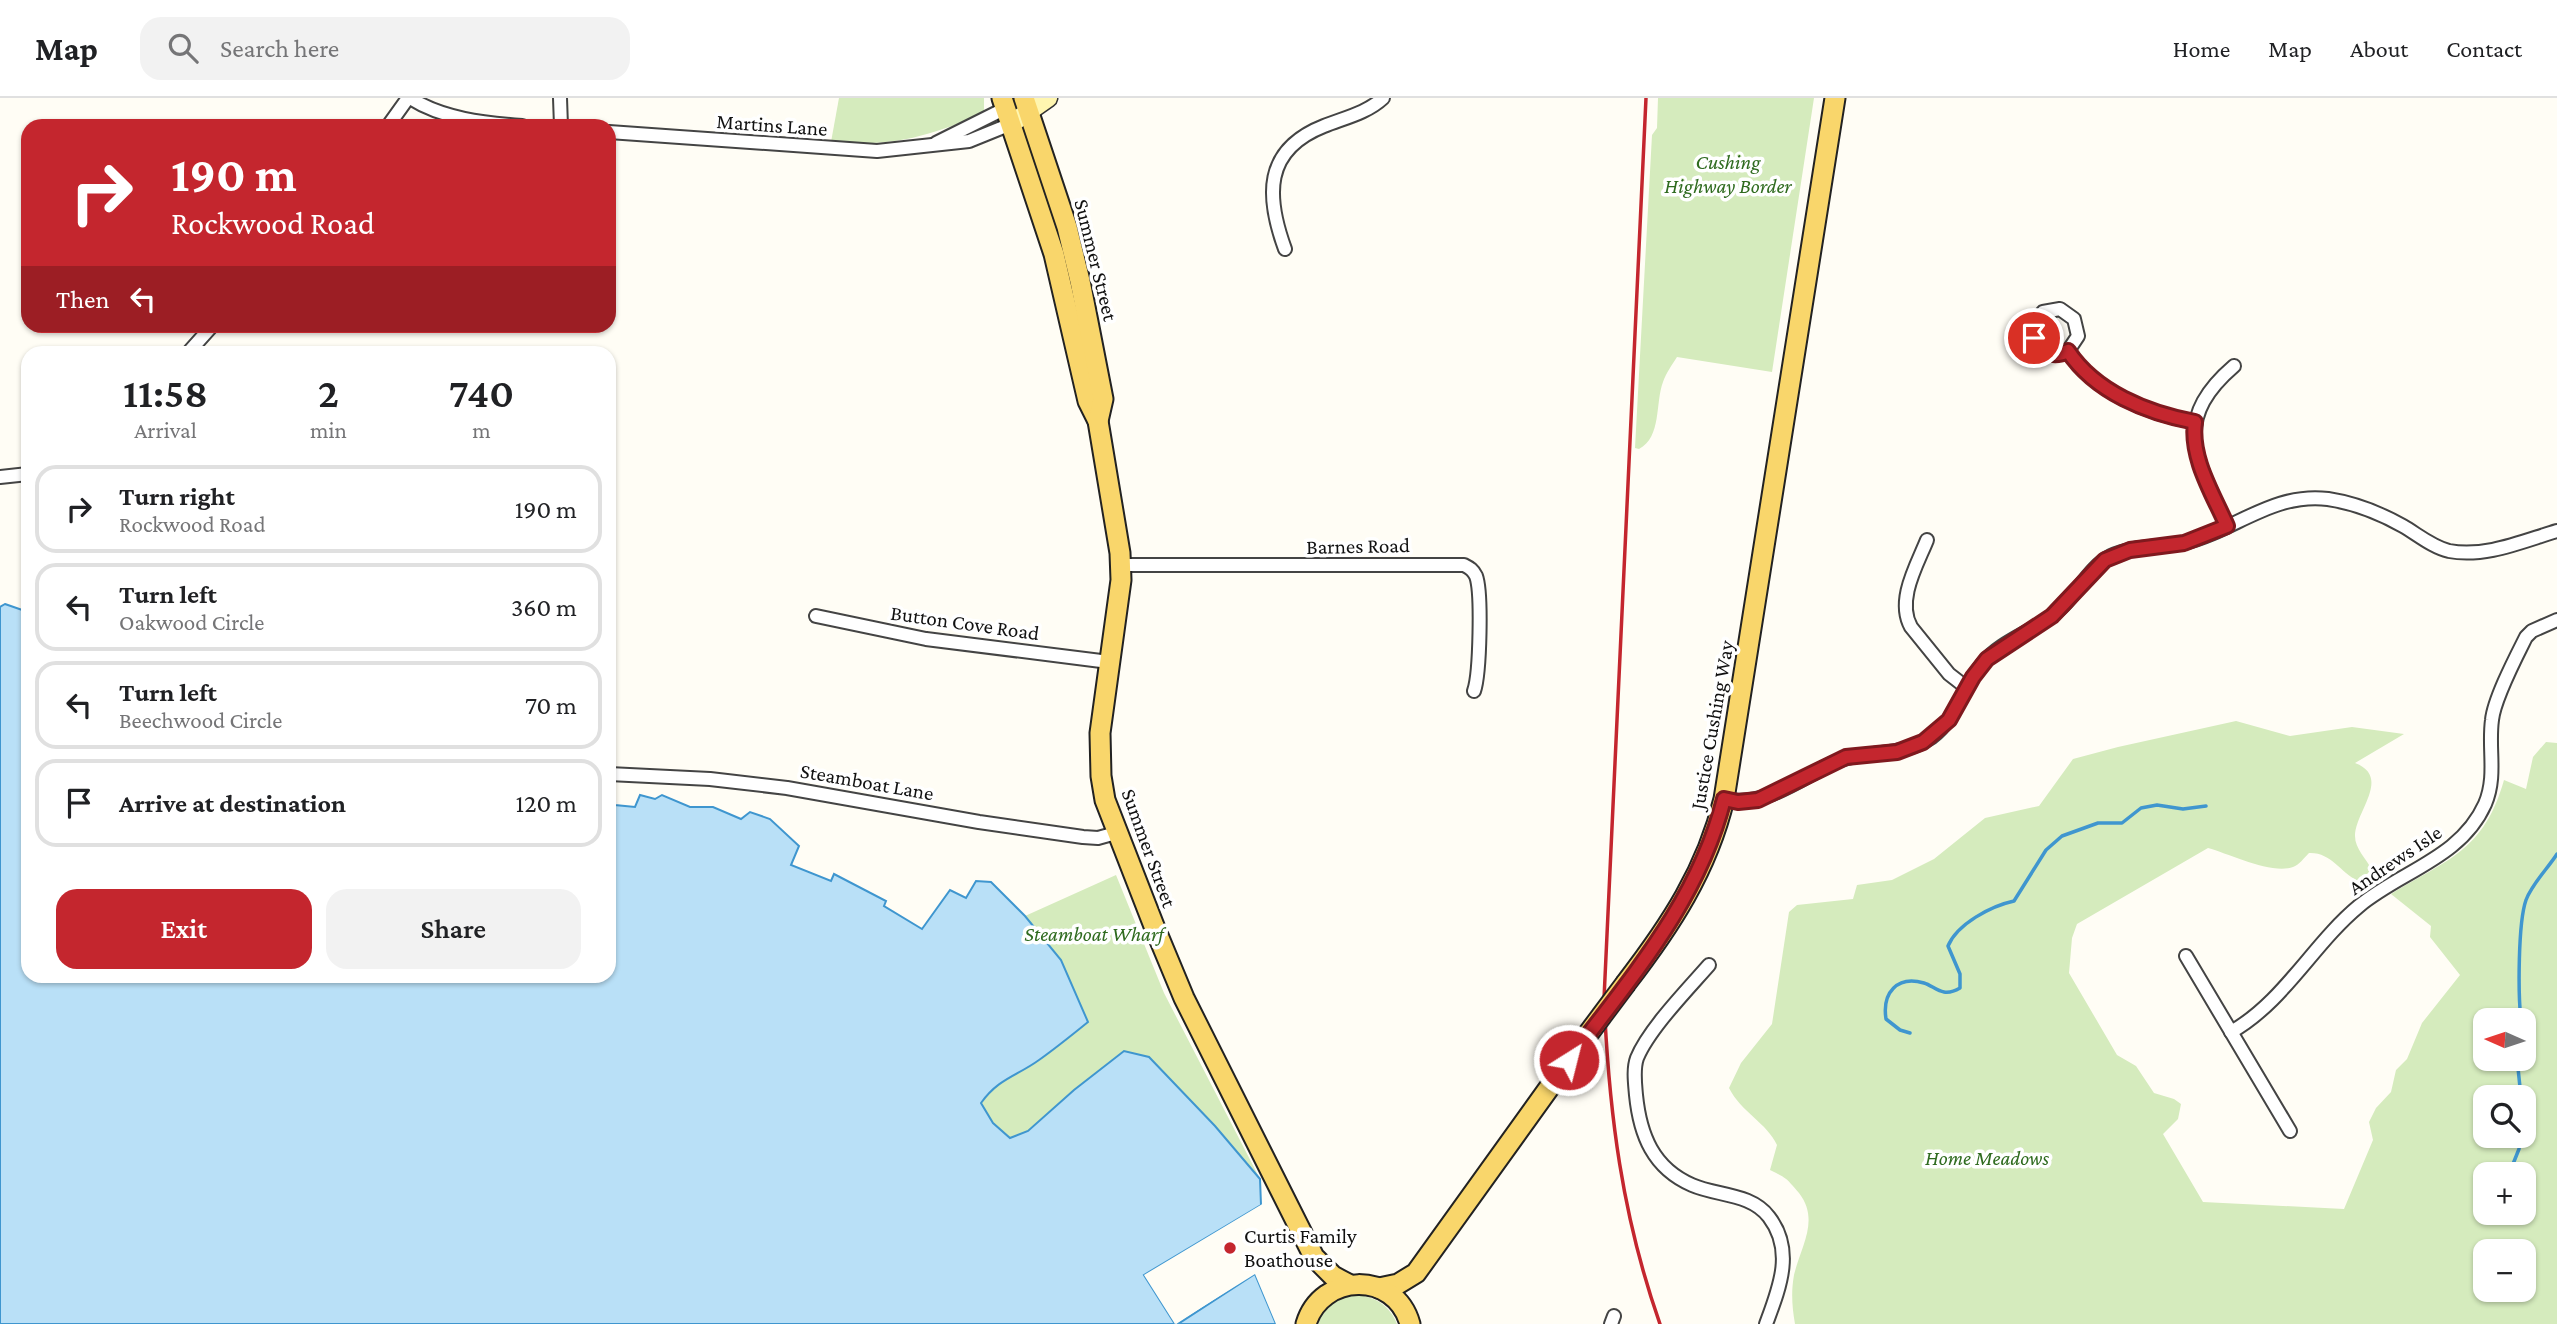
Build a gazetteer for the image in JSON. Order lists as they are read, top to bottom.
{
  "streets": {
    "main road": ["Summer Street", "Justice Cushing Way"],
    "street": [
      "Martins Lane",
      "Barnes Road",
      "Button Cove Road",
      "Steamboat Lane",
      "Andrews Isle"
    ]
  },
  "crossings": [
    ["Martins Lane", "Summer Street"],
    ["Summer Street", "Barnes Road"],
    ["Summer Street", "Button Cove Road"],
    ["Summer Street", "Steamboat Lane"]
  ],
  "parks": ["Cushing Highway Border", "Steamboat Wharf", "Home Meadows"],
  "places": ["Curtis Family Boathouse"],
  "north": "left",
  "page": {
    "header": "Map",
    "search": "Search here",
    "nav": [
      "Home",
      "Map",
      "About",
      "Contact"
    ],
    "turn": ["190 m", "Rockwood Road"],
    "then": "Then",
    "eta": [
      "11:58",
      "Arrival",
      "2",
      "min",
      "740",
      "m"
    ],
    "list": [
      {
        "name": "Turn right",
        "note": "Rockwood Road",
        "value": "190 m"
      },
      {
        "name": "Turn left",
        "note": "Oakwood Circle",
        "value": "360 m"
      },
      {
        "name": "Turn left",
        "note": "Beechwood Circle",
        "value": "70 m"
      },
      {
        "name": "Arrive at destination",
        "value": "120 m"
      }
    ],
    "buttons": ["Exit", "Share"],
    "map_buttons": ["+", "−"]
  }
}
